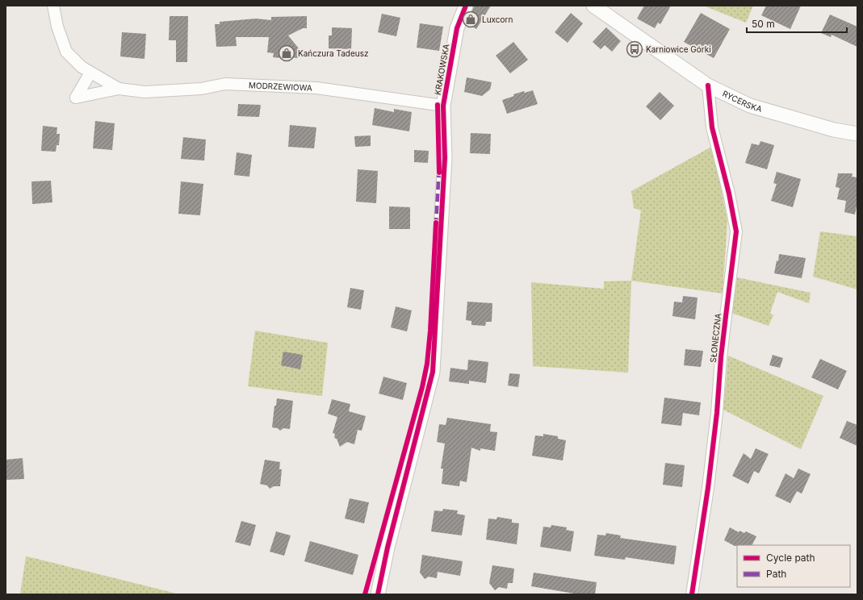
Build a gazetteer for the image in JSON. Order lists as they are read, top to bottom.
{
  "streets": {
    "street": [
      "KRAKOWSKA",
      "MODRZEWIOWA",
      "RYCERSKA",
      "SŁONECZNA"
    ]
  },
  "crossings": [
    ["KRAKOWSKA", "MODRZEWIOWA"],
    ["RYCERSKA", "SŁONECZNA"]
  ],
  "places": {
    "shop": ["Luxcorn", "Kańczura Tadeusz"],
    "bus stop": ["Karniowice Górki"]
  },
  "legend": ["Cycle path", "Path"],
  "scale_bar": "50 m"
}
